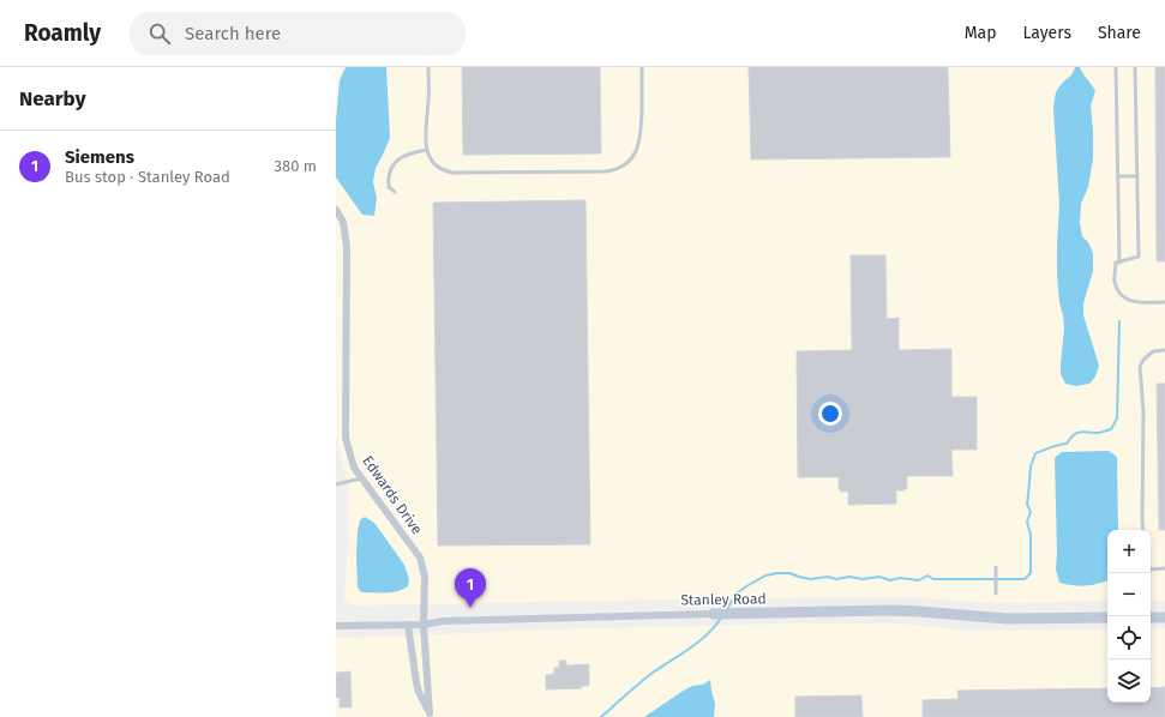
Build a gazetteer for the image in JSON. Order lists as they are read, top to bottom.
{
  "streets": {
    "street": ["Edwards Drive", "Stanley Road"]
  },
  "crossings": [
    ["Edwards Drive", "Stanley Road"]
  ],
  "page": {
    "header": "Roamly",
    "search": "Search here",
    "nav": ["Map", "Layers", "Share"],
    "heading": "Nearby",
    "list": [
      {
        "mark": "1",
        "name": "Siemens",
        "note": "Bus stop · Stanley Road",
        "value": "380 m"
      }
    ],
    "map_buttons": ["+", "−"],
    "pins": "1"
  }
}
